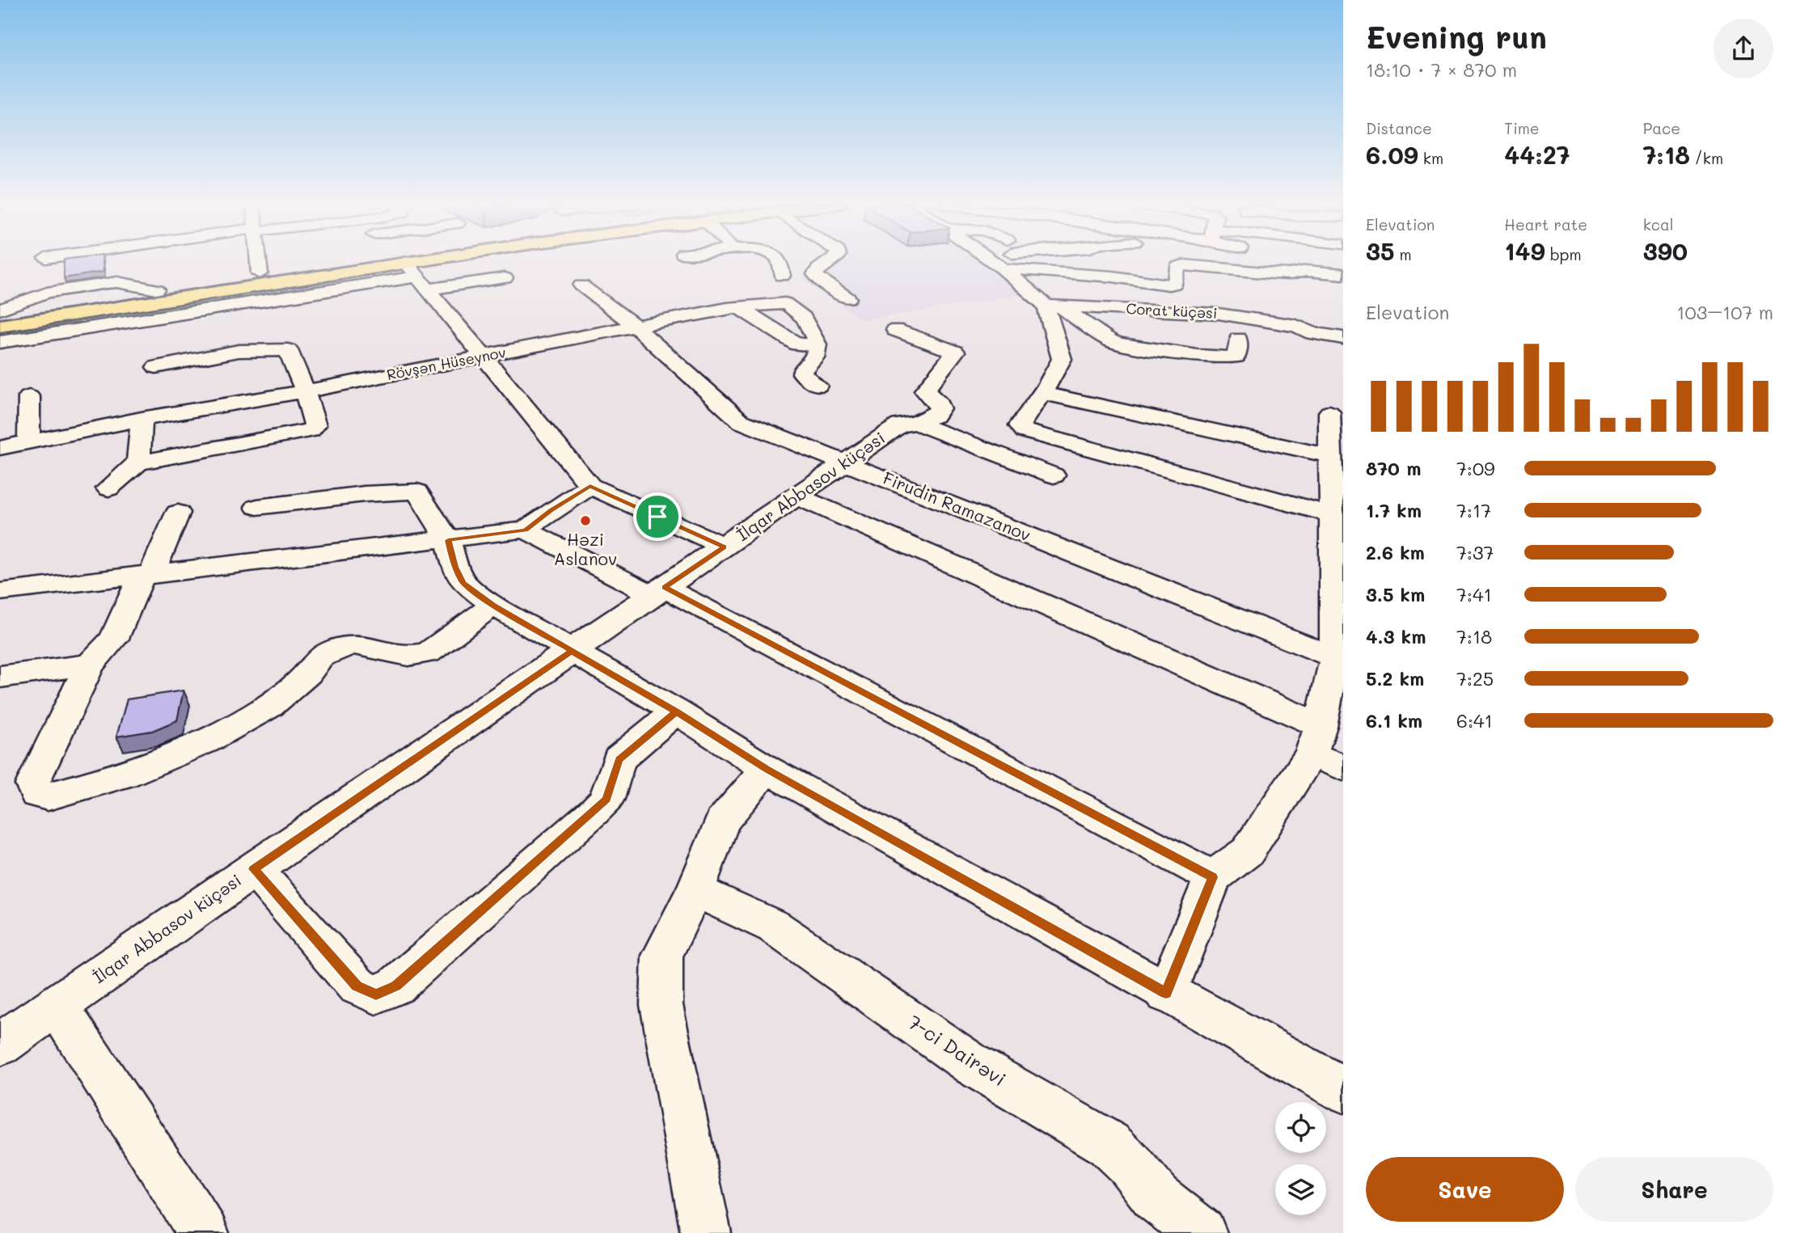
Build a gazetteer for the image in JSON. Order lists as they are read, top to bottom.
{
  "streets": {
    "street": [
      "Corat küçəsi",
      "Rövşən Hüseynov",
      "İlqar Abbasov küçəsi",
      "Firudin Ramazanov",
      "7-ci Dairəvi"
    ]
  },
  "crossings": [
    ["Rövşən Hüseynov", "Firudin Ramazanov"],
    ["İlqar Abbasov küçəsi", "Firudin Ramazanov"]
  ],
  "places": ["Həzi Aslanov"],
  "page": {
    "heading": ["Evening run", "18:10 · 7 × 870 m"],
    "stats": [
      ["Distance", "6.09 km"],
      ["Time", "44:27"],
      ["Pace", "7:18 /km"],
      ["Elevation", "35 m"],
      ["Heart rate", "149 bpm"],
      ["kcal", "390"]
    ],
    "chart": ["Elevation", "103–107 m"],
    "list": [
      {
        "name": "870 m",
        "note": "7:09"
      },
      {
        "name": "1.7 km",
        "note": "7:17"
      },
      {
        "name": "2.6 km",
        "note": "7:37"
      },
      {
        "name": "3.5 km",
        "note": "7:41"
      },
      {
        "name": "4.3 km",
        "note": "7:18"
      },
      {
        "name": "5.2 km",
        "note": "7:25"
      },
      {
        "name": "6.1 km",
        "note": "6:41"
      }
    ],
    "buttons": ["Save", "Share"]
  }
}
